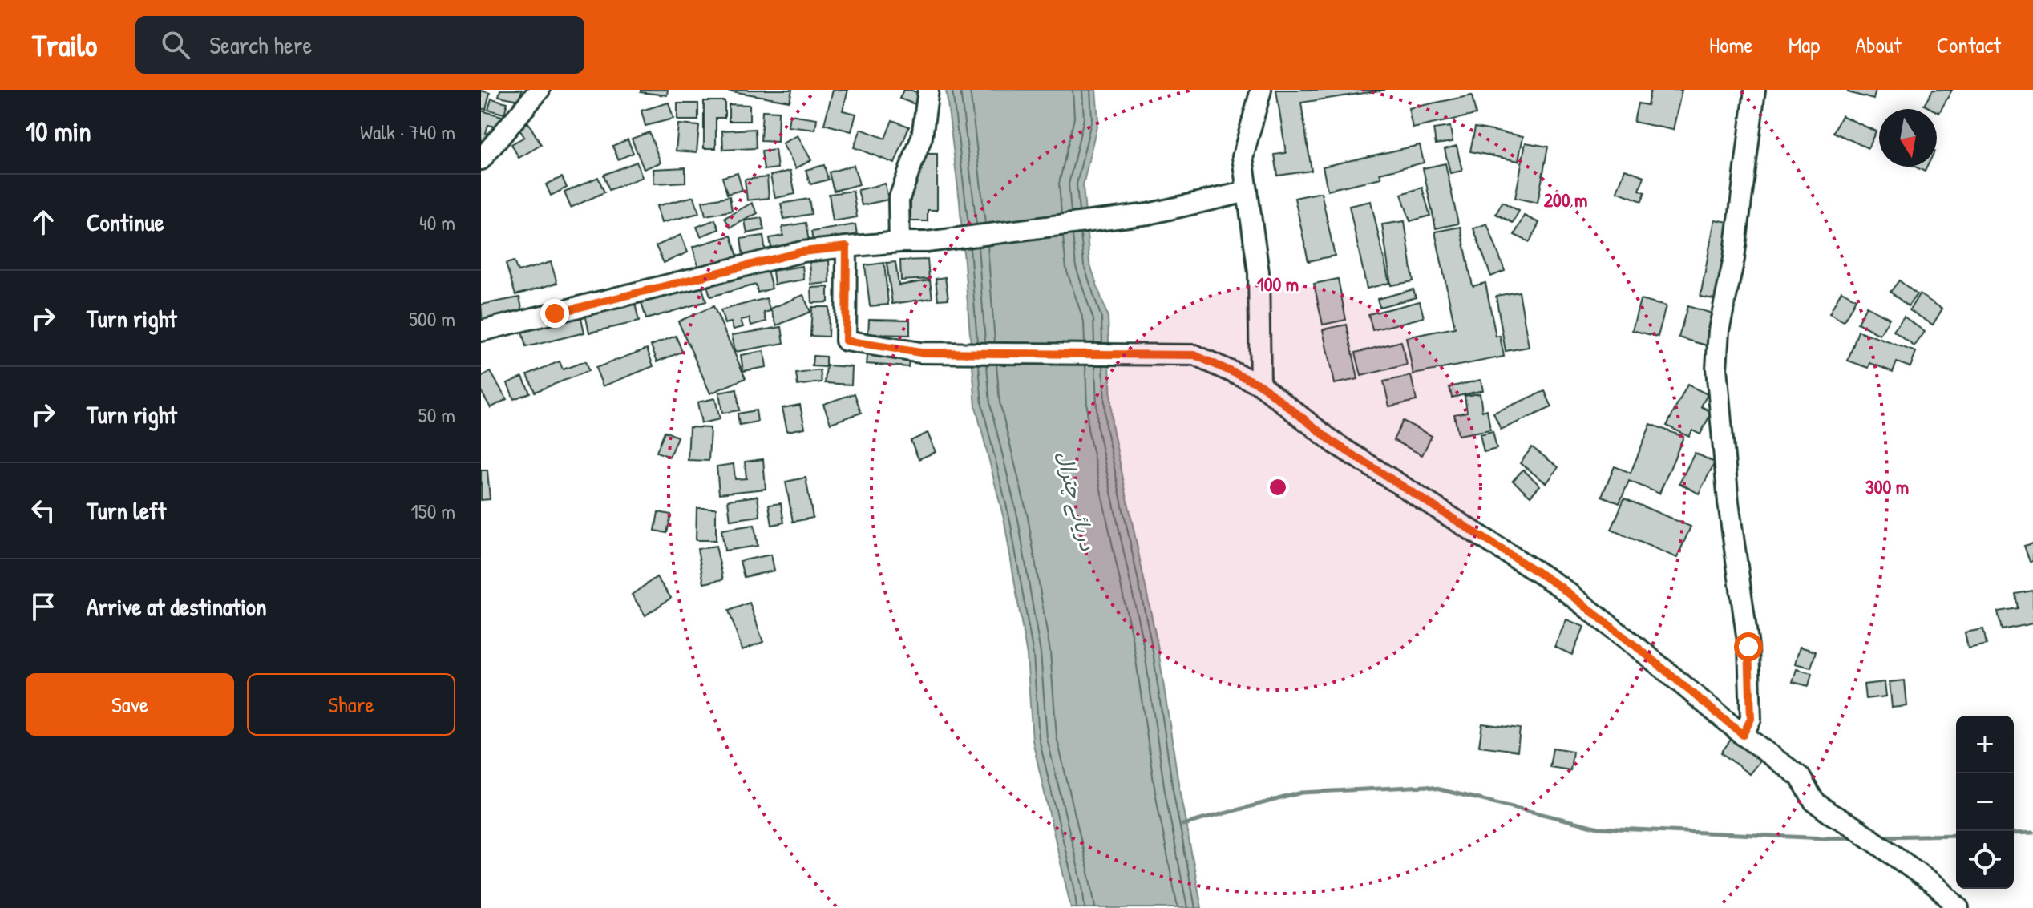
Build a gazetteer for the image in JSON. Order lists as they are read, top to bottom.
{
  "water": ["دریائے چترال"],
  "north": "bottom",
  "page": {
    "header": "Trailo",
    "search": "Search here",
    "nav": [
      "Home",
      "Map",
      "About",
      "Contact"
    ],
    "heading": ["10 min", "Walk · 740 m"],
    "list": [
      ["Continue", "40 m"],
      ["Turn right", "500 m"],
      ["Turn right", "50 m"],
      ["Turn left", "150 m"],
      "Arrive at destination"
    ],
    "buttons": ["Save", "Share"],
    "map_buttons": ["+", "−"]
  },
  "rings": ["200 m", "100 m", "300 m"]
}
